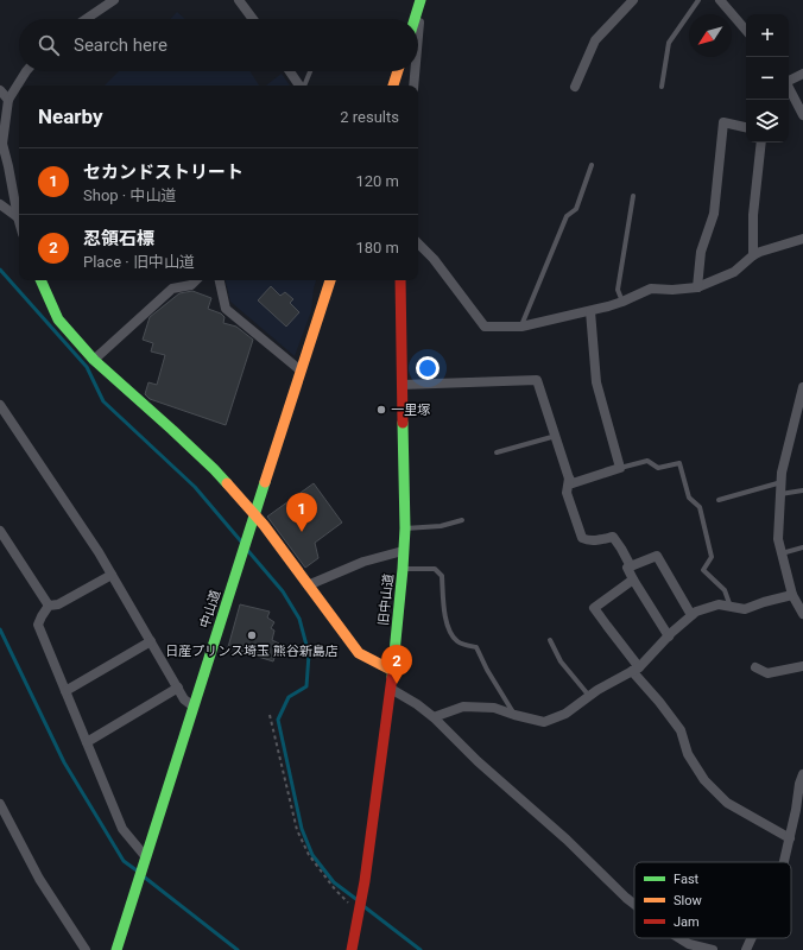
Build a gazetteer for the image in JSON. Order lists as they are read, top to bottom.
{
  "streets": {
    "main road": ["旧中山道", "中山道"]
  },
  "places": ["一里塚", "日産プリンス埼玉 熊谷新島店"],
  "legend": ["Fast", "Slow", "Jam"],
  "north": "bottom left",
  "page": {
    "map_buttons": ["+", "−"],
    "search": "Search here",
    "heading": ["Nearby", "2 results"],
    "list": [
      {
        "mark": "1",
        "name": "セカンドストリート",
        "note": "Shop · 中山道",
        "value": "120 m"
      },
      {
        "mark": "2",
        "name": "忍領石標",
        "note": "Place · 旧中山道",
        "value": "180 m"
      }
    ],
    "pins": ["1", "2"]
  }
}
